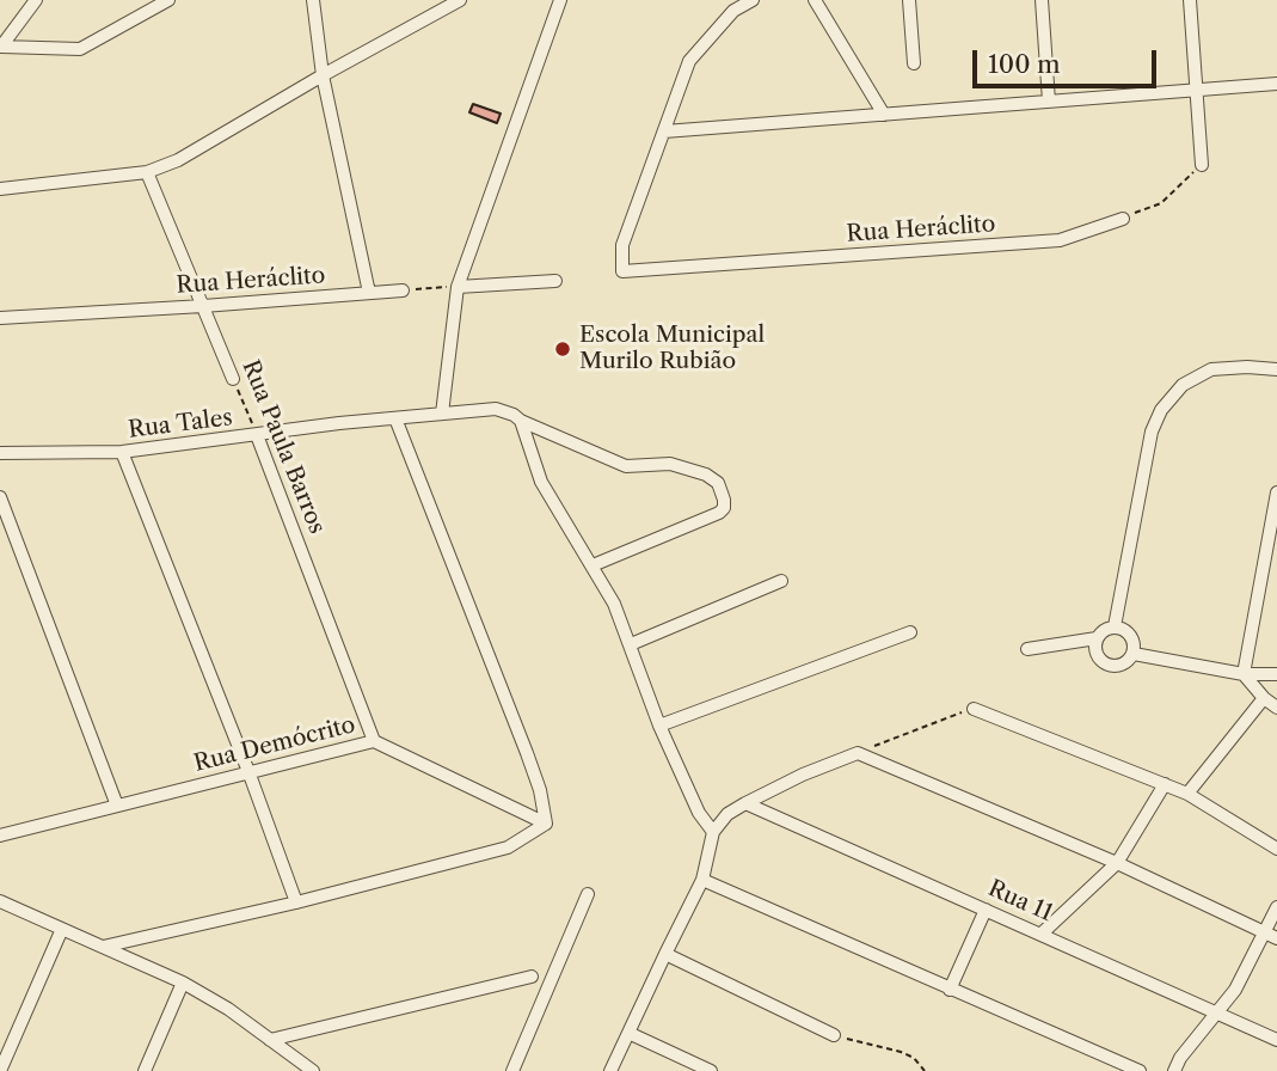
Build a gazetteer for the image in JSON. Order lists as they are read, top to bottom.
{
  "streets": {
    "street": [
      "Rua Heráclito",
      "Rua Tales",
      "Rua Paula Barros",
      "Rua Demócrito",
      "Rua 11"
    ]
  },
  "crossings": [
    ["Rua Heráclito", "Rua Paula Barros"],
    ["Rua Tales", "Rua Paula Barros"],
    ["Rua Paula Barros", "Rua Demócrito"]
  ],
  "places": ["Escola Municipal Murilo Rubião"],
  "scale_bar": "100 m"
}
